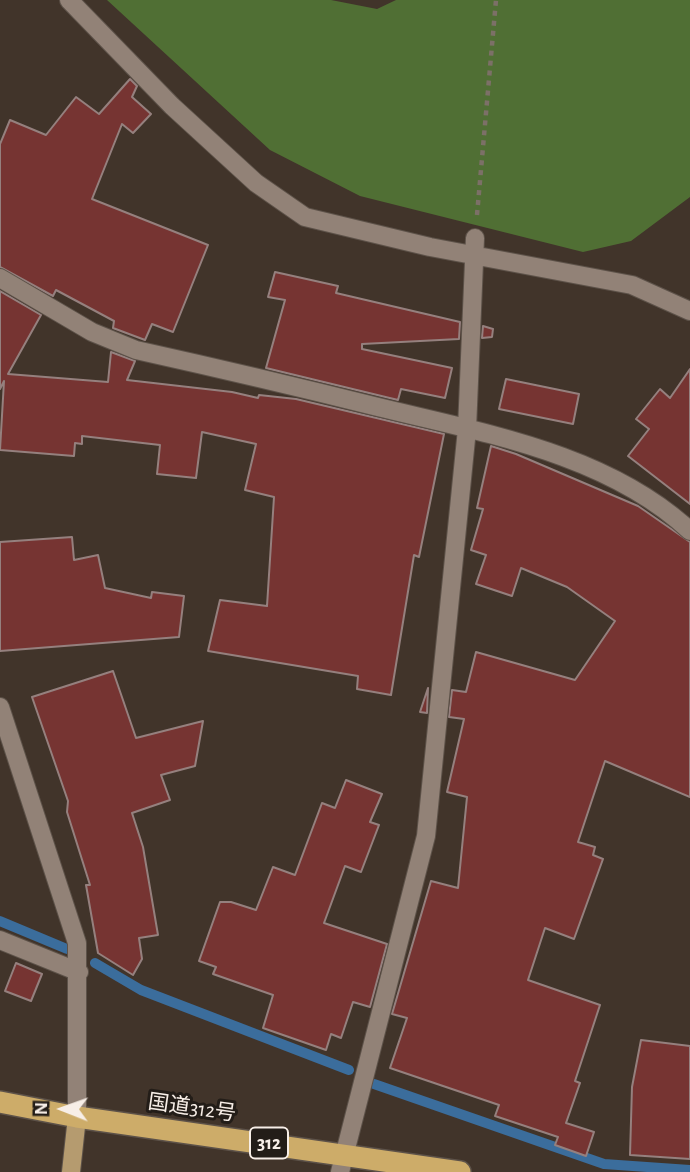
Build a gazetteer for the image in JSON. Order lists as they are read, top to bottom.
{
  "streets": {
    "highway": ["国道312号", "312"]
  },
  "north": "left"
}
